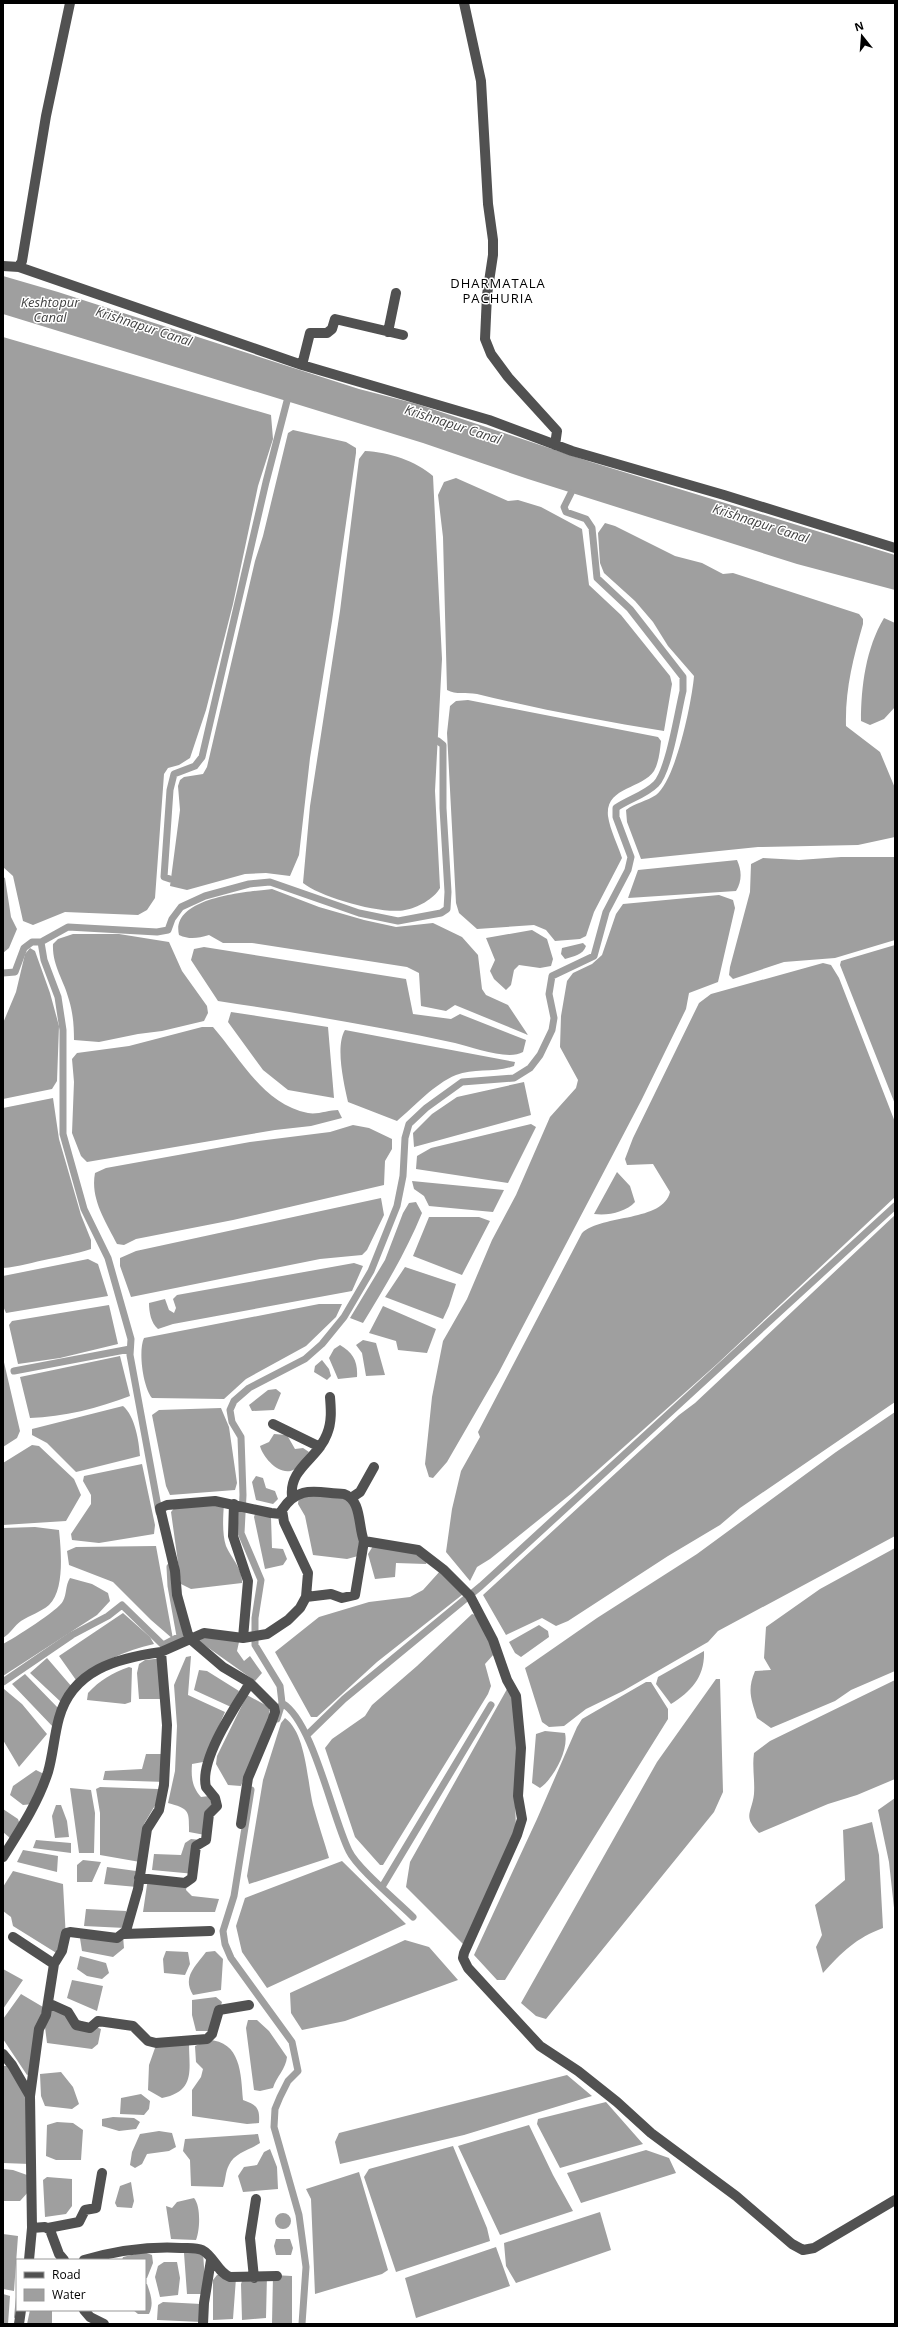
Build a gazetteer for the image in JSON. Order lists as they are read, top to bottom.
{
  "districts": ["DHARMATALA PACHURIA"],
  "water": ["Keshtopur Canal", "Krishnapur Canal"],
  "legend": ["Road", "Water"],
  "north": "top"
}
